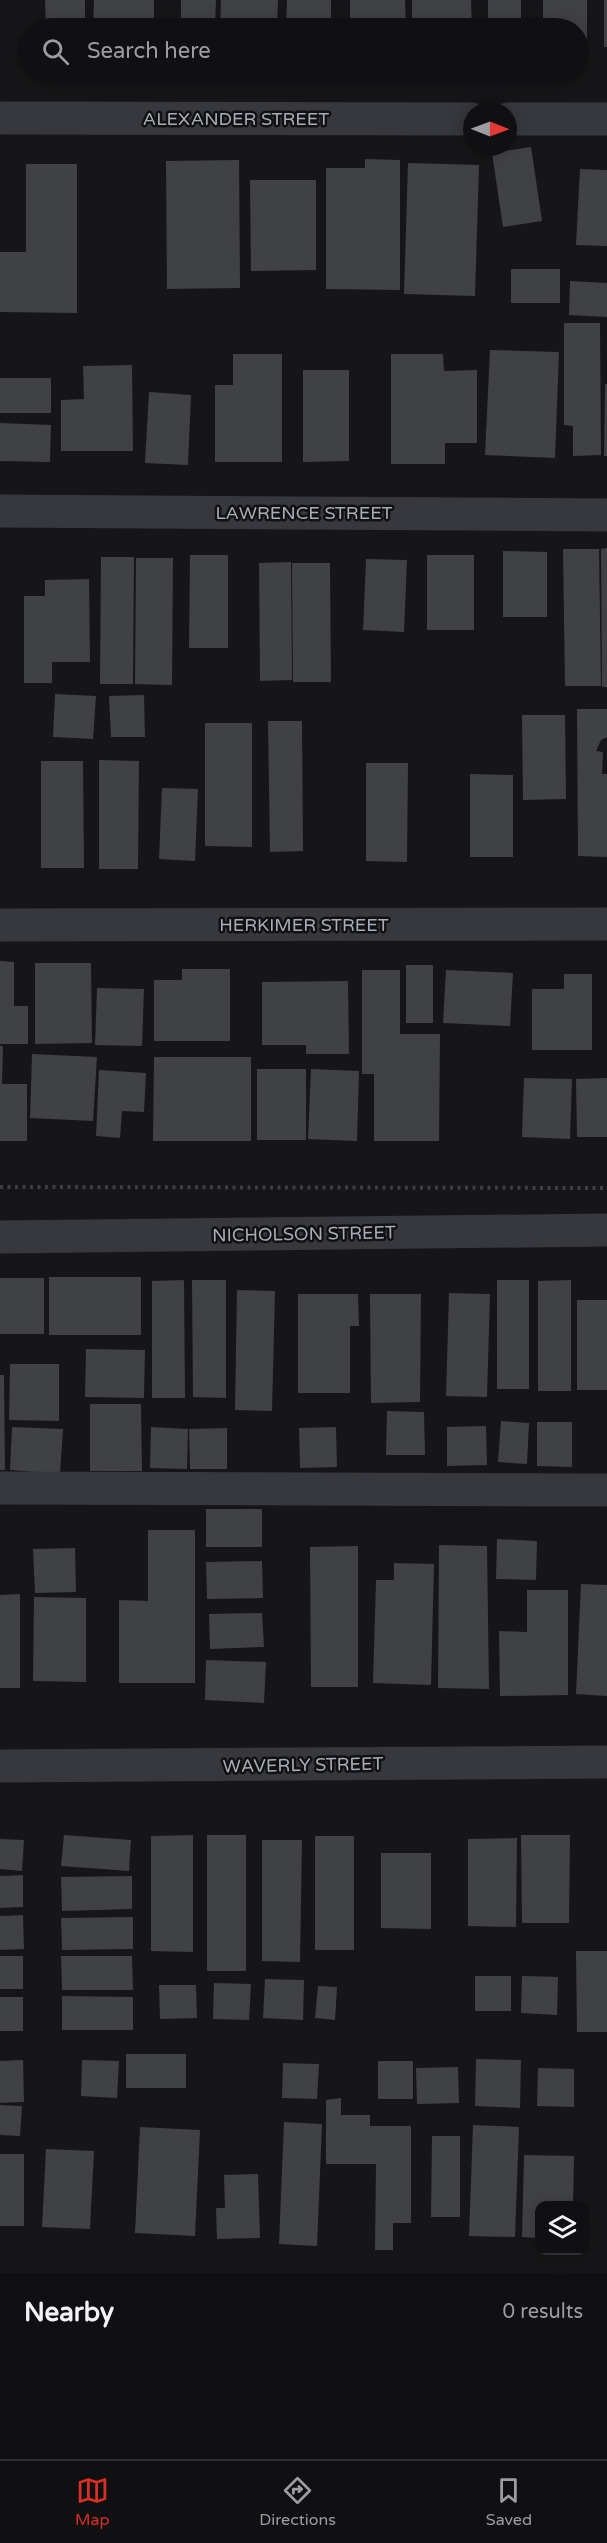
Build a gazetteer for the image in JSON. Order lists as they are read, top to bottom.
{
  "streets": {
    "street": [
      "ALEXANDER STREET",
      "LAWRENCE STREET",
      "HERKIMER STREET",
      "NICHOLSON STREET",
      "WAVERLY STREET"
    ]
  },
  "north": "right",
  "page": {
    "search": "Search here",
    "heading": ["Nearby", "0 results"],
    "nav": ["Map", "Directions", "Saved"]
  }
}
